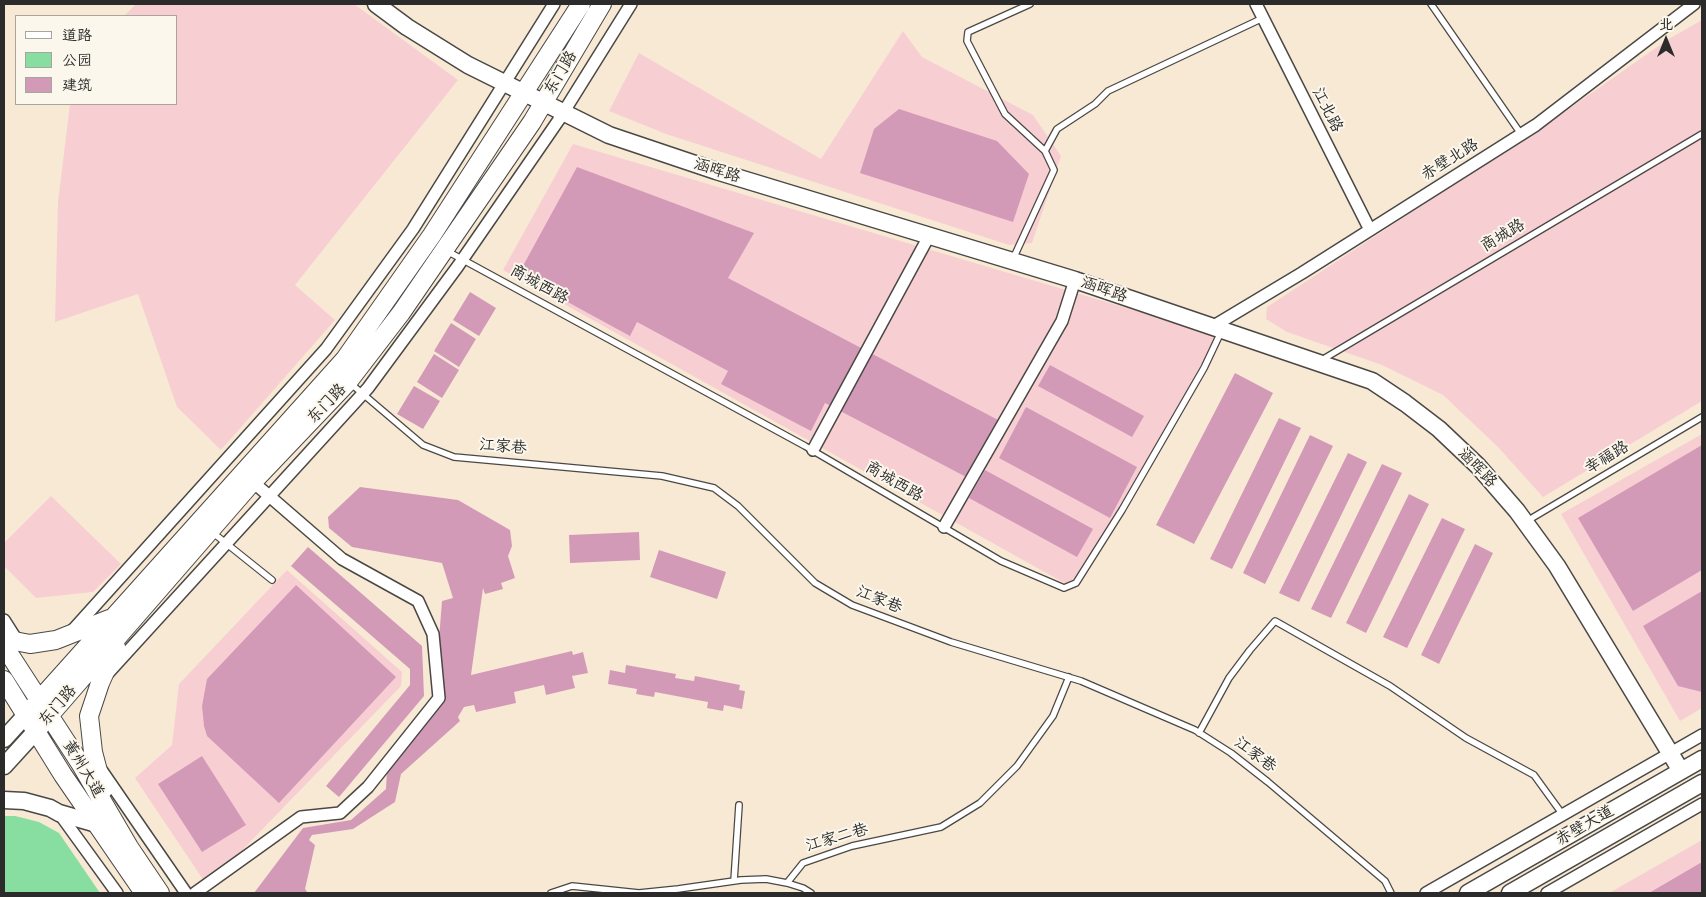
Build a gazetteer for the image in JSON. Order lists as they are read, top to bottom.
{
  "streets": {
    "main road": ["东门路", "黄州大道"],
    "street": [
      "江北路",
      "赤壁北路",
      "涵晖路",
      "赤壁大道"
    ],
    "lane": [
      "商城路",
      "商城西路",
      "江家巷",
      "幸福路",
      "江家二巷"
    ]
  },
  "crossings": [
    ["东门路", "涵晖路"],
    ["东门路", "商城西路"],
    ["东门路", "江家巷"],
    ["东门路", "黄州大道"],
    ["江北路", "赤壁北路"],
    ["赤壁北路", "涵晖路"],
    ["赤壁北路", "商城西路"],
    ["涵晖路", "商城路"],
    ["涵晖路", "商城西路"],
    ["涵晖路", "幸福路"],
    ["涵晖路", "赤壁大道"],
    ["江家巷", "江家二巷"]
  ],
  "legend": ["道路", "公园", "建筑"],
  "north": "top"
}
